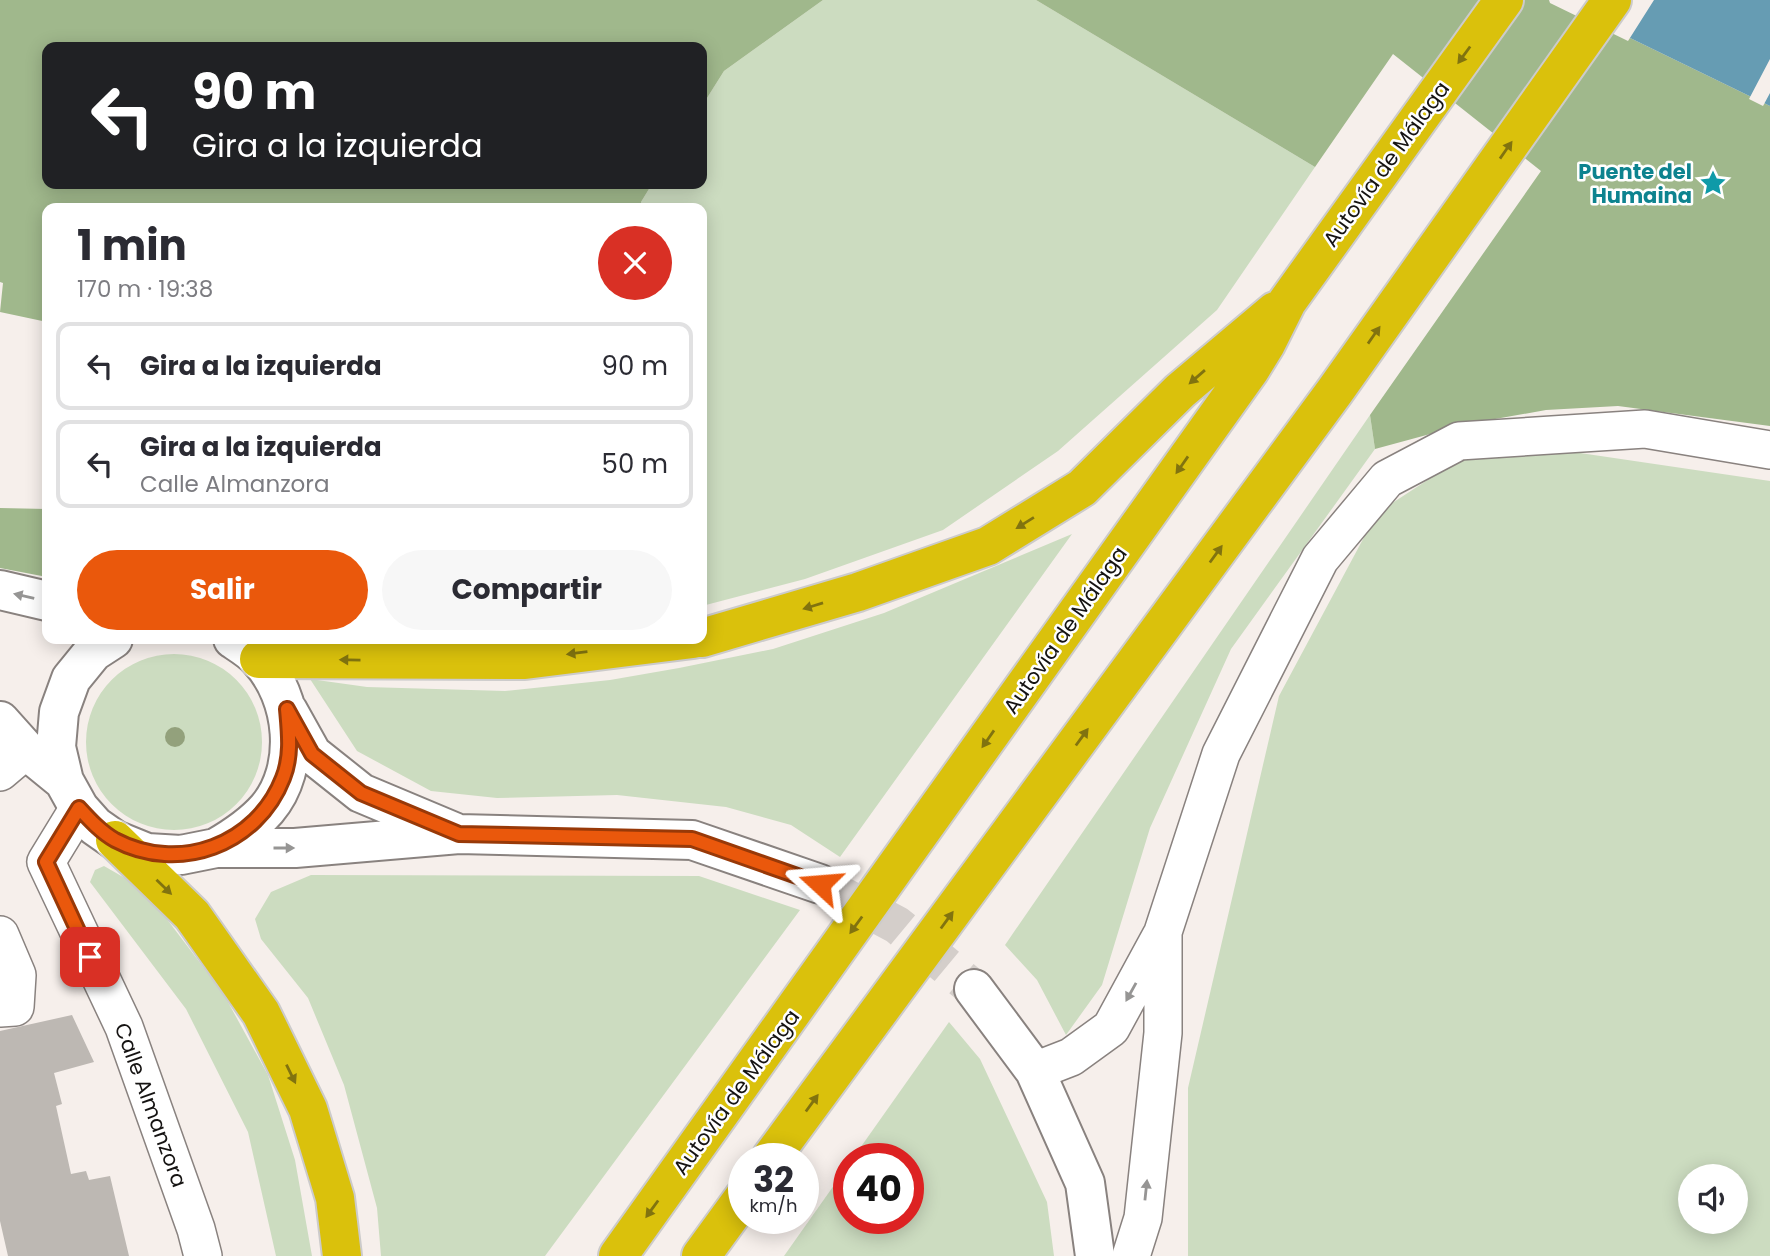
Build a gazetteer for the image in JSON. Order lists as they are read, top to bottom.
{
  "streets": {
    "highway": ["Autovía de Málaga"],
    "street": ["Calle Almanzora"]
  },
  "places": {
    "place": ["Puente del Humaina"]
  },
  "page": {
    "turn": ["90 m", "Gira a la izquierda"],
    "heading": ["1 min", "170 m · 19:38"],
    "list": [
      {
        "name": "Gira a la izquierda",
        "value": "90 m"
      },
      {
        "name": "Gira a la izquierda",
        "note": "Calle Almanzora",
        "value": "50 m"
      }
    ],
    "buttons": ["Salir", "Compartir"],
    "speed": "32 km/h",
    "limit": "40"
  }
}
